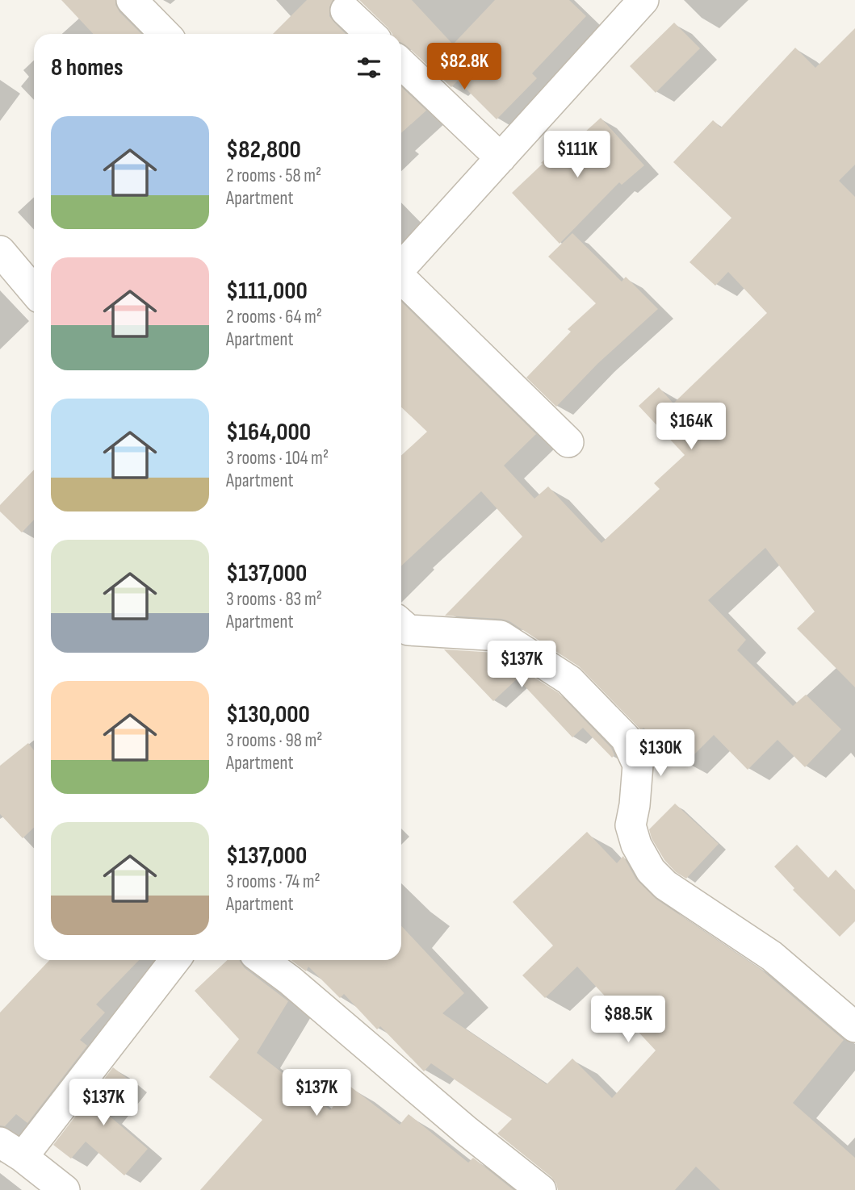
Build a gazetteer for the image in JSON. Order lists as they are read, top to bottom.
{
  "page": {
    "heading": "8 homes",
    "price": [
      "$82.8K",
      "$111K",
      "$164K",
      "$137K",
      "$130K",
      "$88.5K",
      "$137K",
      "$137K"
    ],
    "list": [
      {
        "name": "$82,800",
        "note": "2 rooms · 58 m² · Apartment"
      },
      {
        "name": "$111,000",
        "note": "2 rooms · 64 m² · Apartment"
      },
      {
        "name": "$164,000",
        "note": "3 rooms · 104 m² · Apartment"
      },
      {
        "name": "$137,000",
        "note": "3 rooms · 83 m² · Apartment"
      },
      {
        "name": "$130,000",
        "note": "3 rooms · 98 m² · Apartment"
      },
      {
        "name": "$137,000",
        "note": "3 rooms · 74 m² · Apartment"
      }
    ]
  }
}
